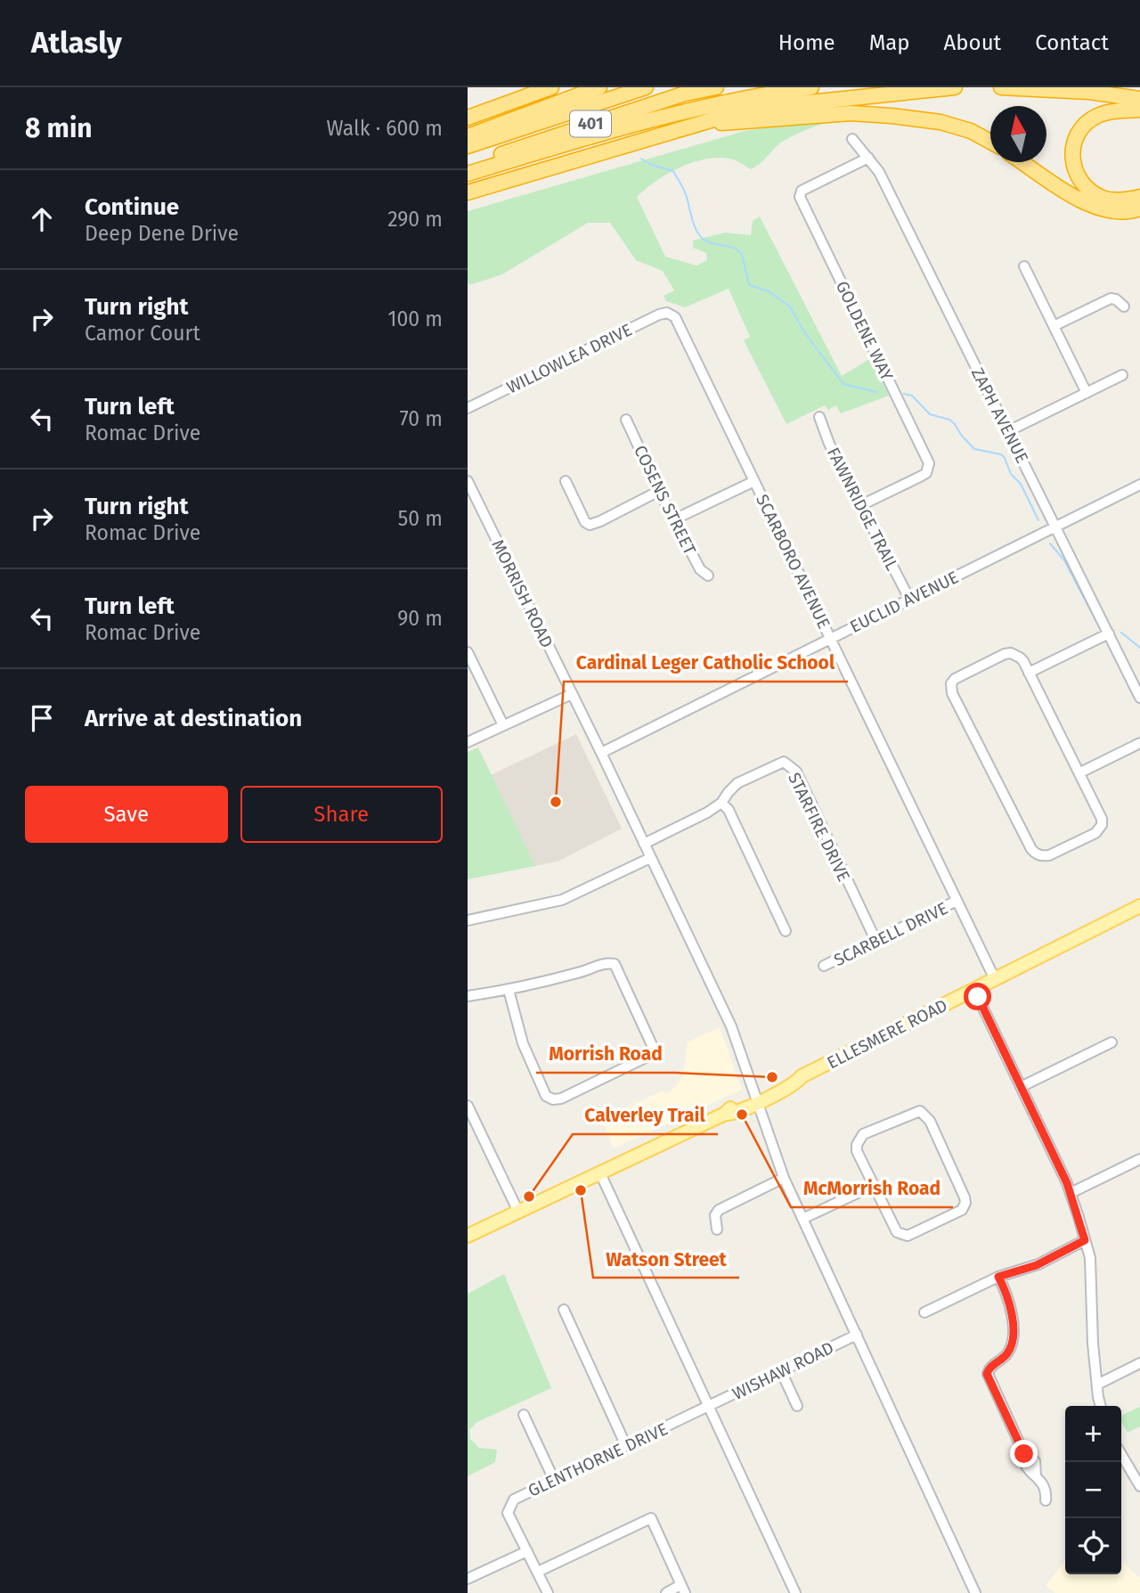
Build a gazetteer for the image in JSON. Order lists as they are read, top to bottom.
{
  "streets": {
    "highway": ["401"],
    "main road": ["ELLESMERE ROAD"],
    "street": [
      "GOLDENE WAY",
      "WILLOWLEA DRIVE",
      "ZAPH AVENUE",
      "COSENS STREET",
      "FAWNRIDGE TRAIL",
      "SCARBORO AVENUE",
      "MORRISH ROAD",
      "EUCLID AVENUE",
      "STARFIRE DRIVE",
      "SCARBELL DRIVE",
      "WISHAW ROAD",
      "GLENTHORNE DRIVE"
    ]
  },
  "crossings": [
    ["GOLDENE WAY", "ZAPH AVENUE"],
    ["GOLDENE WAY", "FAWNRIDGE TRAIL"],
    ["WILLOWLEA DRIVE", "SCARBORO AVENUE"],
    ["ZAPH AVENUE", "EUCLID AVENUE"],
    ["FAWNRIDGE TRAIL", "EUCLID AVENUE"],
    ["SCARBORO AVENUE", "EUCLID AVENUE"],
    ["SCARBORO AVENUE", "SCARBELL DRIVE"],
    ["SCARBORO AVENUE", "ELLESMERE ROAD"],
    ["MORRISH ROAD", "EUCLID AVENUE"],
    ["MORRISH ROAD", "STARFIRE DRIVE"],
    ["MORRISH ROAD", "ELLESMERE ROAD"],
    ["MORRISH ROAD", "WISHAW ROAD"],
    ["STARFIRE DRIVE", "SCARBELL DRIVE"],
    ["WISHAW ROAD", "GLENTHORNE DRIVE"]
  ],
  "places": [
    "Cardinal Leger Catholic School",
    "Morrish Road",
    "McMorrish Road",
    "Watson Street",
    "Calverley Trail"
  ],
  "north": "top",
  "page": {
    "header": "Atlasly",
    "nav": [
      "Home",
      "Map",
      "About",
      "Contact"
    ],
    "heading": ["8 min", "Walk · 600 m"],
    "list": [
      ["Continue", "Deep Dene Drive", "290 m"],
      ["Turn right", "Camor Court", "100 m"],
      ["Turn left", "Romac Drive", "70 m"],
      ["Turn right", "Romac Drive", "50 m"],
      ["Turn left", "Romac Drive", "90 m"],
      "Arrive at destination"
    ],
    "buttons": ["Save", "Share"],
    "map_buttons": ["+", "−"]
  }
}
